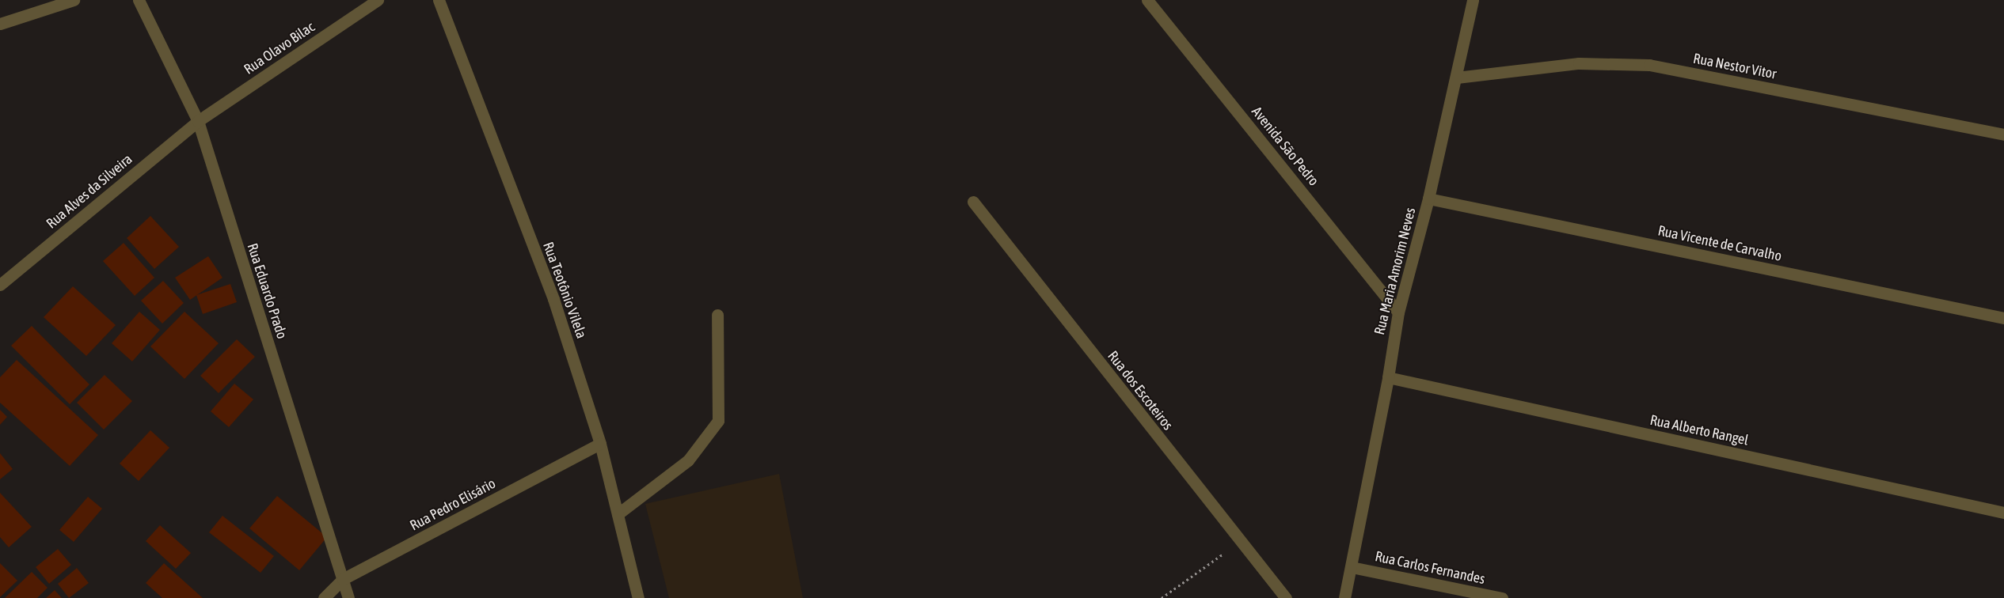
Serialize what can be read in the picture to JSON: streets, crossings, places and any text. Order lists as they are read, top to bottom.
{
  "streets": {
    "street": [
      "Rua Olavo Bilac",
      "Rua Nestor Vitor",
      "Avenida São Pedro",
      "Rua Alves da Silveira",
      "Rua Vicente de Carvalho",
      "Rua Maria Amorim Neves",
      "Rua Teotônio Vilela",
      "Rua Eduardo Prado",
      "Rua dos Escoteiros",
      "Rua Alberto Rangel",
      "Rua Pedro Elisário",
      "Rua Carlos Fernandes"
    ]
  },
  "crossings": [
    ["Rua Olavo Bilac", "Rua Alves da Silveira"],
    ["Rua Olavo Bilac", "Rua Eduardo Prado"],
    ["Rua Nestor Vitor", "Rua Maria Amorim Neves"],
    ["Avenida São Pedro", "Rua Maria Amorim Neves"],
    ["Rua Alves da Silveira", "Rua Eduardo Prado"],
    ["Rua Vicente de Carvalho", "Rua Maria Amorim Neves"],
    ["Rua Maria Amorim Neves", "Rua Alberto Rangel"],
    ["Rua Maria Amorim Neves", "Rua Carlos Fernandes"],
    ["Rua Teotônio Vilela", "Rua Pedro Elisário"],
    ["Rua Eduardo Prado", "Rua Pedro Elisário"]
  ]
}
